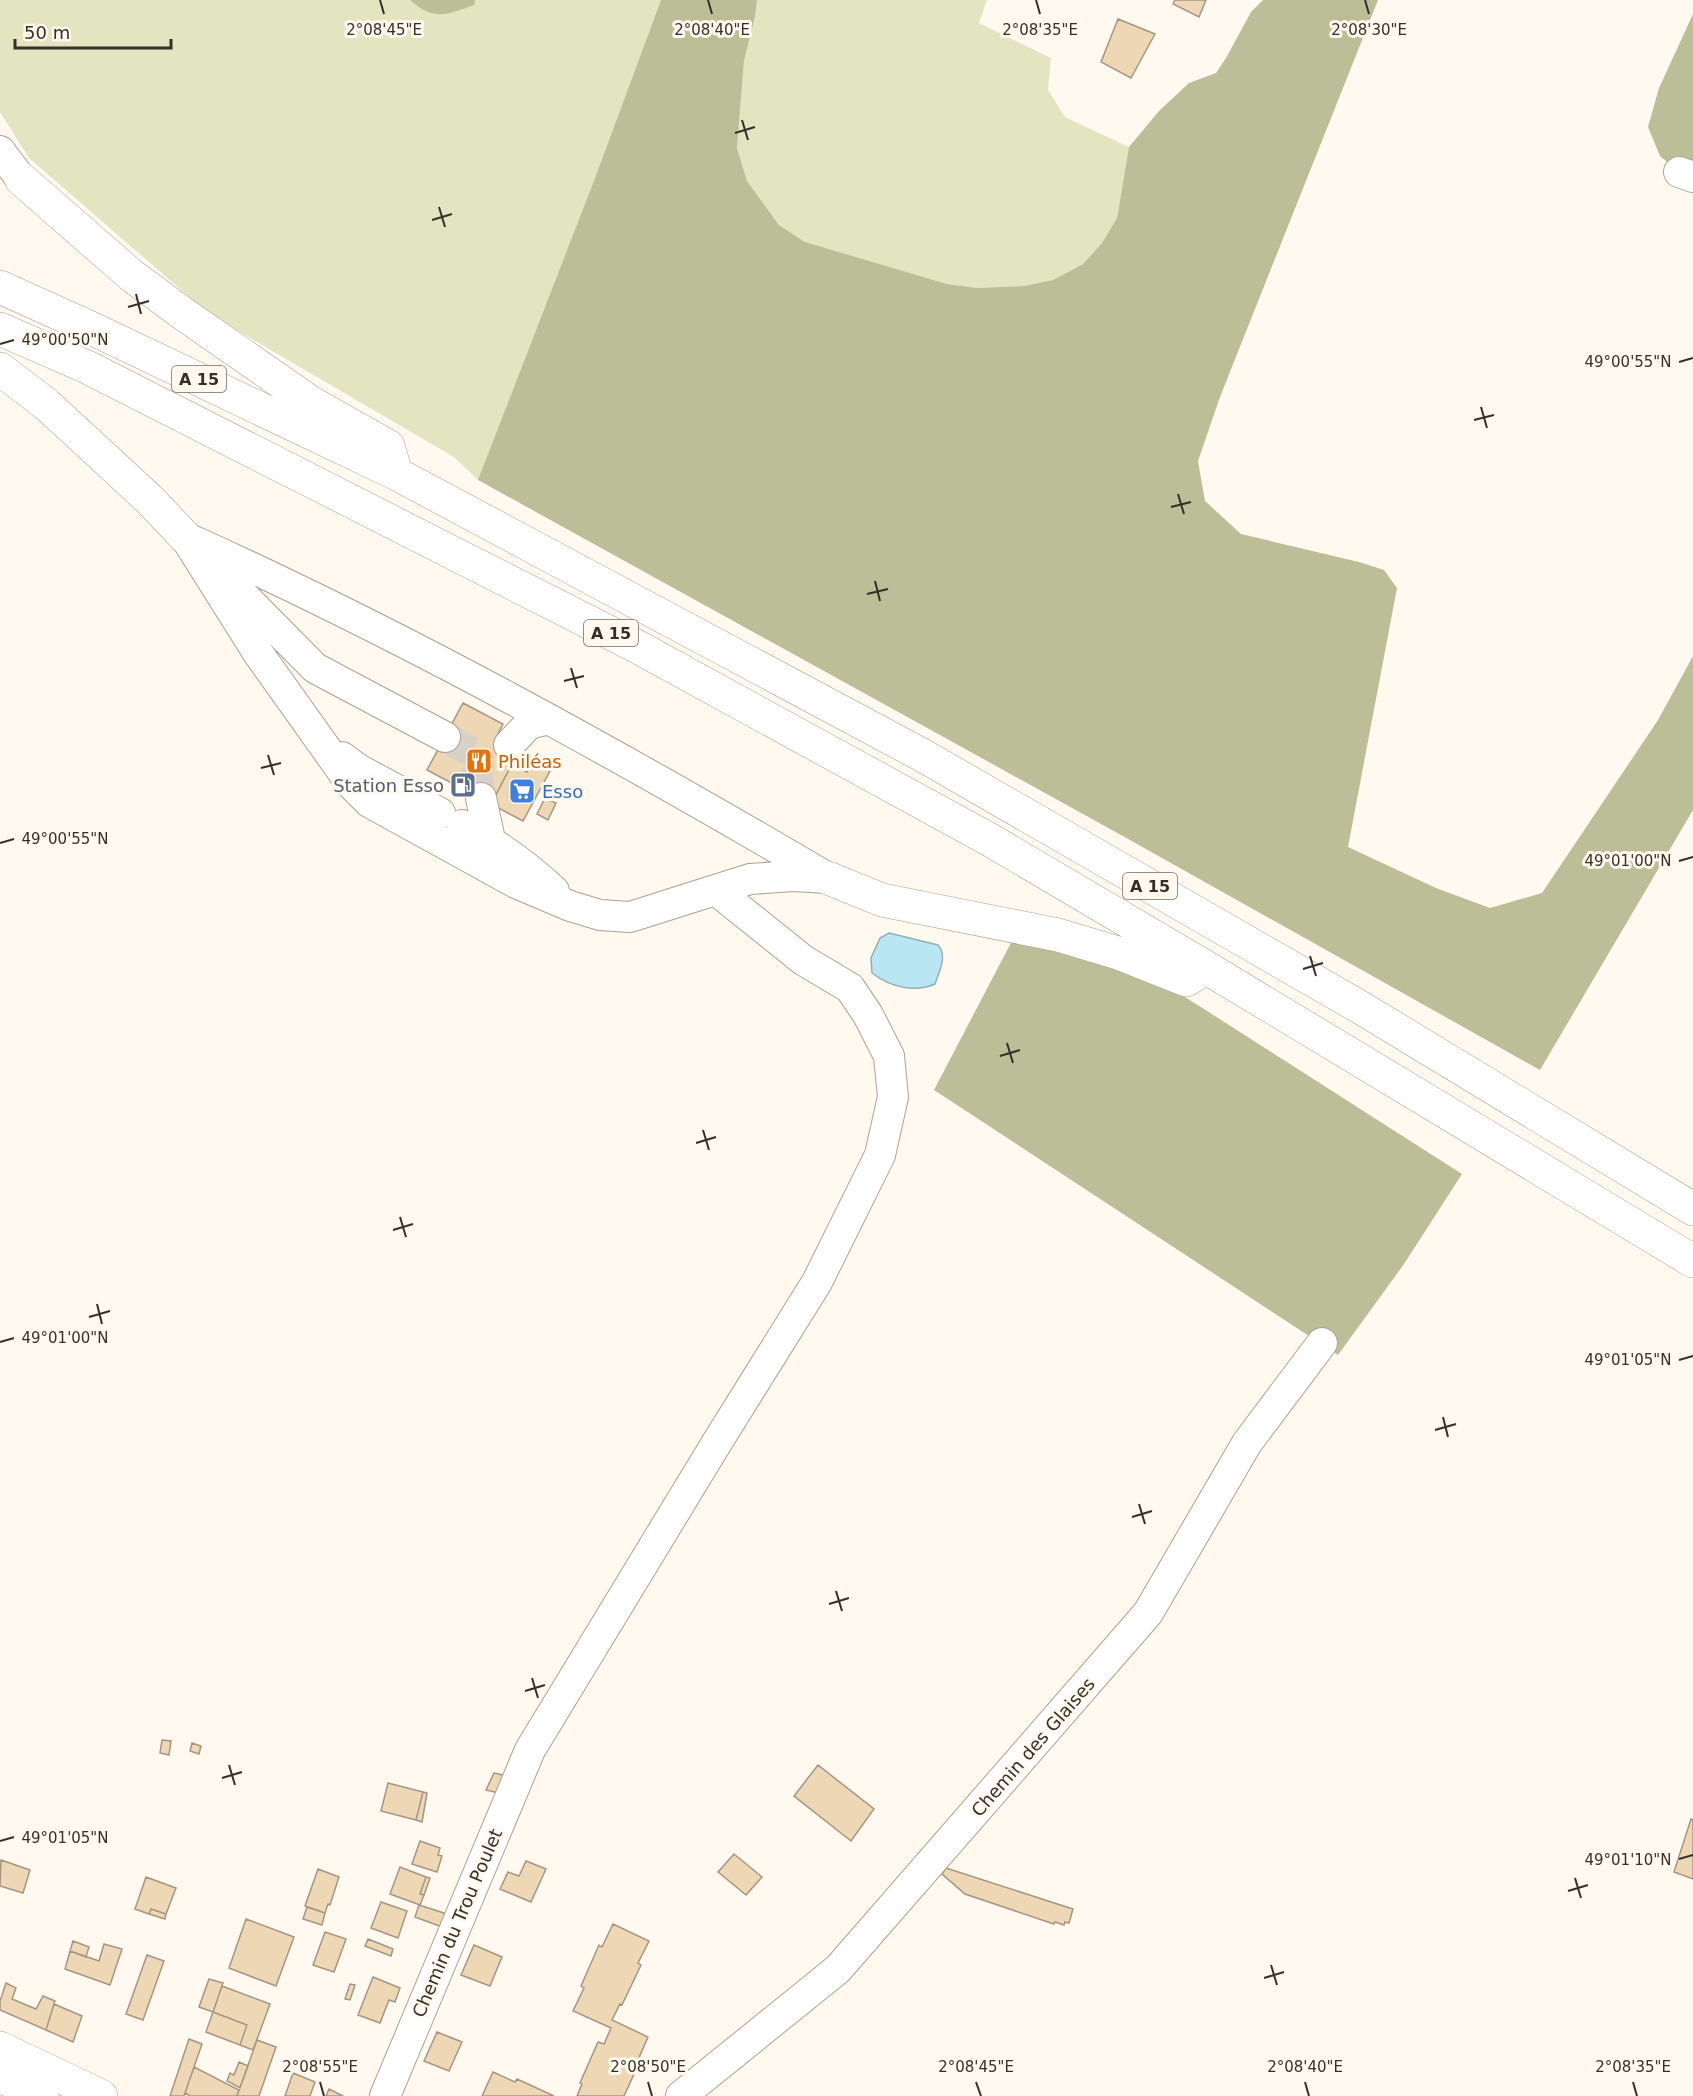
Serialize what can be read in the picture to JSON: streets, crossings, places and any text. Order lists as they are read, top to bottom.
{
  "streets": {
    "main road": ["A 15"],
    "street": ["Chemin des Glaises", "Chemin du Trou Poulet"]
  },
  "places": {
    "restaurant": ["Philéas"],
    "fuel station": ["Station Esso"],
    "supermarket": ["Esso"]
  },
  "scale_bar": "50 m",
  "coordinates": [
    "2°08'45\"E",
    "2°08'40\"E",
    "2°08'35\"E",
    "2°08'30\"E",
    "49°00'50\"N",
    "49°00'55\"N",
    "49°01'00\"N",
    "49°01'05\"N",
    "49°01'10\"N",
    "2°08'55\"E",
    "2°08'50\"E"
  ]
}
